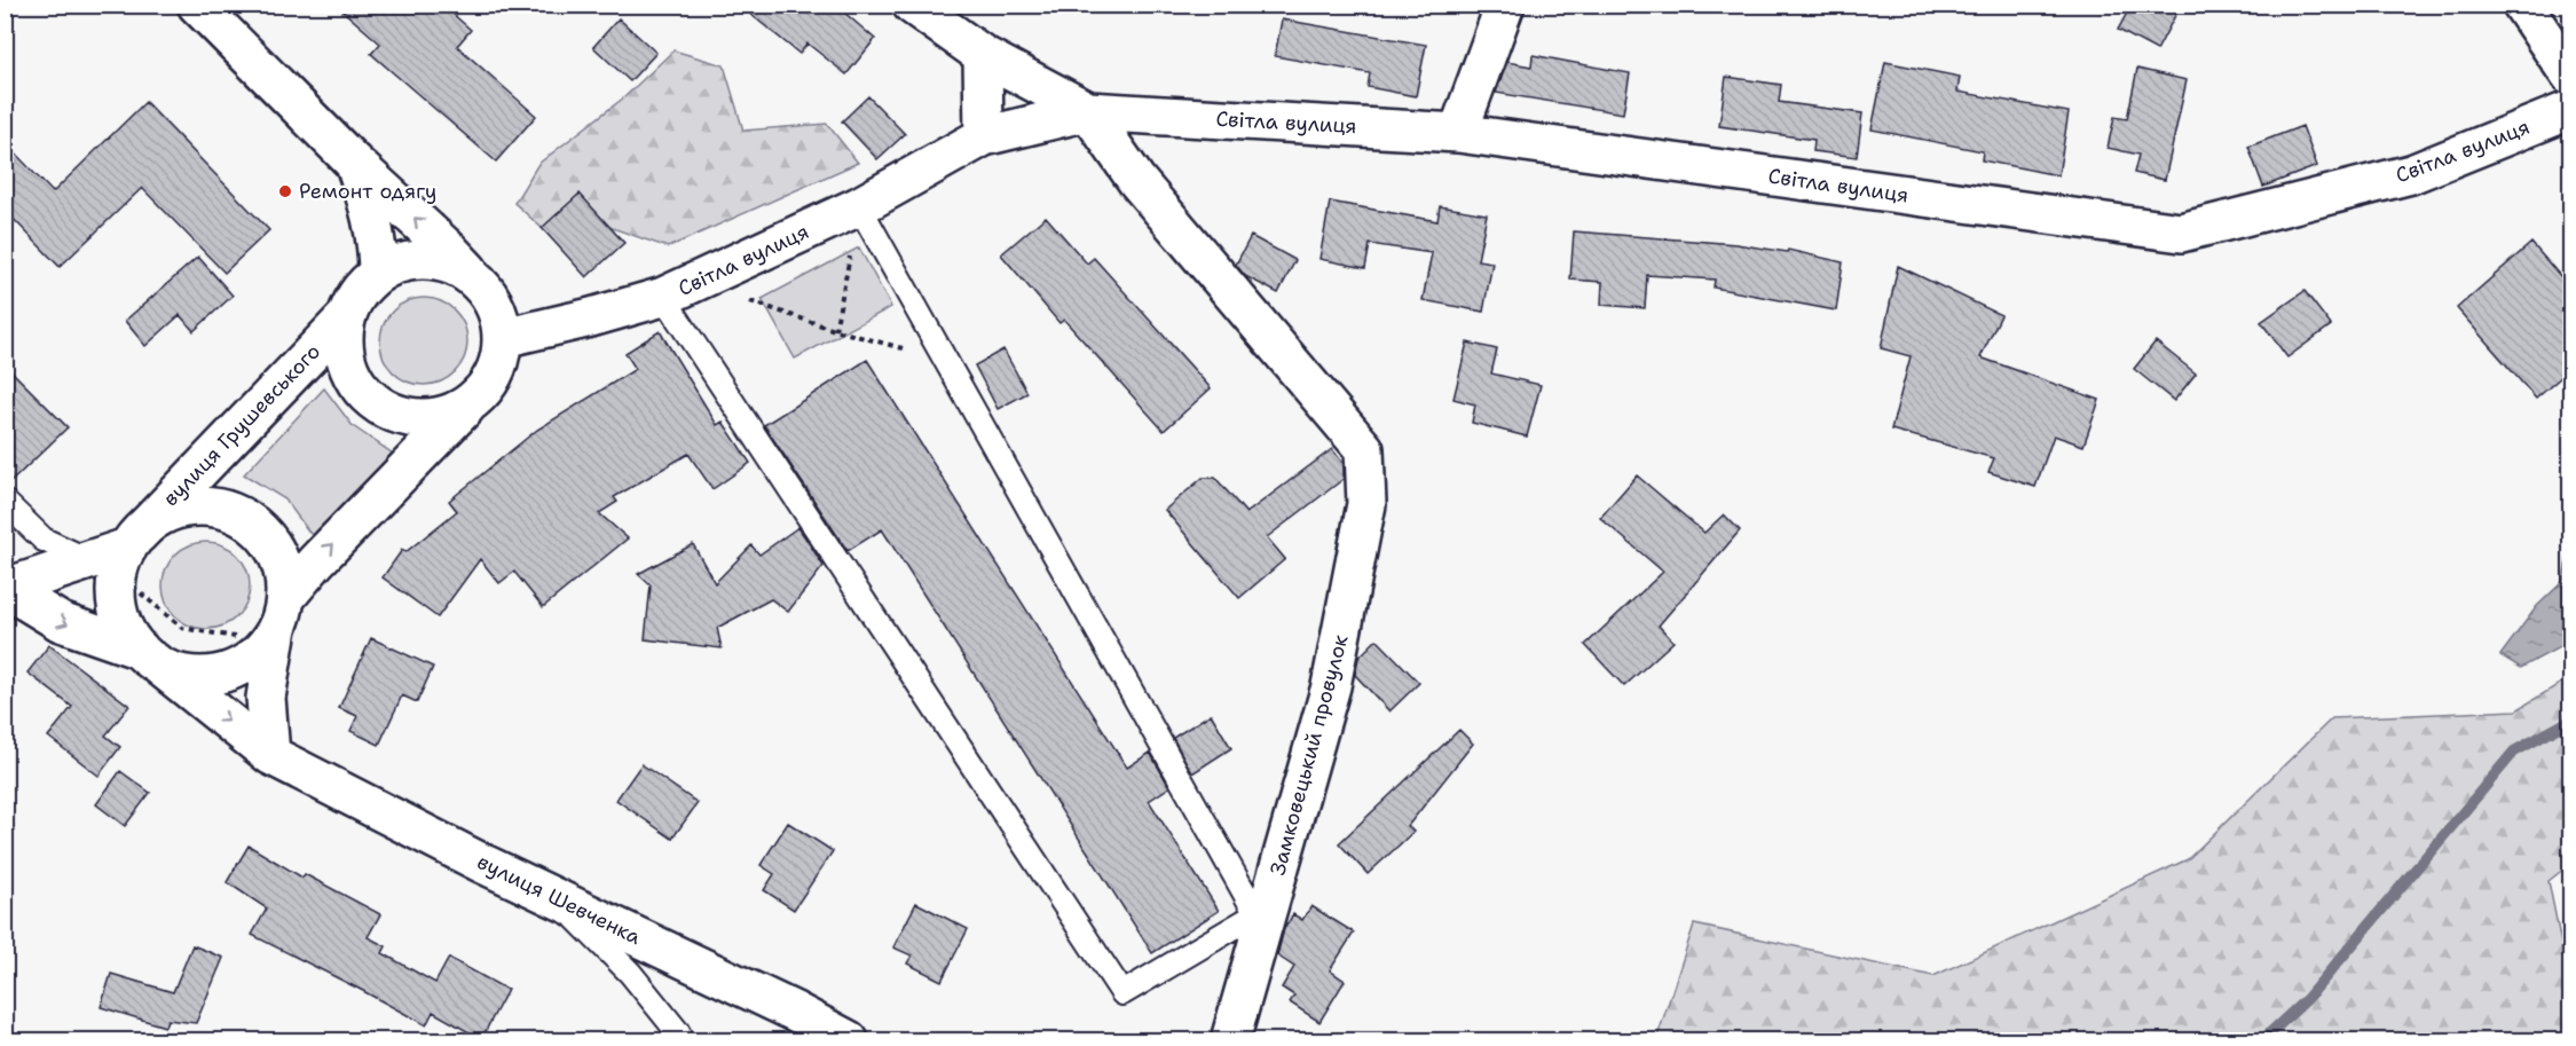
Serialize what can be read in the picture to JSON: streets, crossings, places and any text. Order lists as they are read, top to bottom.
{
  "streets": {
    "street": [
      "Світла вулиця",
      "вулиця Грушевського",
      "Замковецький провулок",
      "вулиця Шевченка"
    ]
  },
  "crossings": [
    ["Світла вулиця", "вулиця Грушевського"],
    ["Світла вулиця", "Замковецький провулок"],
    ["вулиця Грушевського", "вулиця Шевченка"]
  ],
  "places": ["Ремонт одягу"]
}
